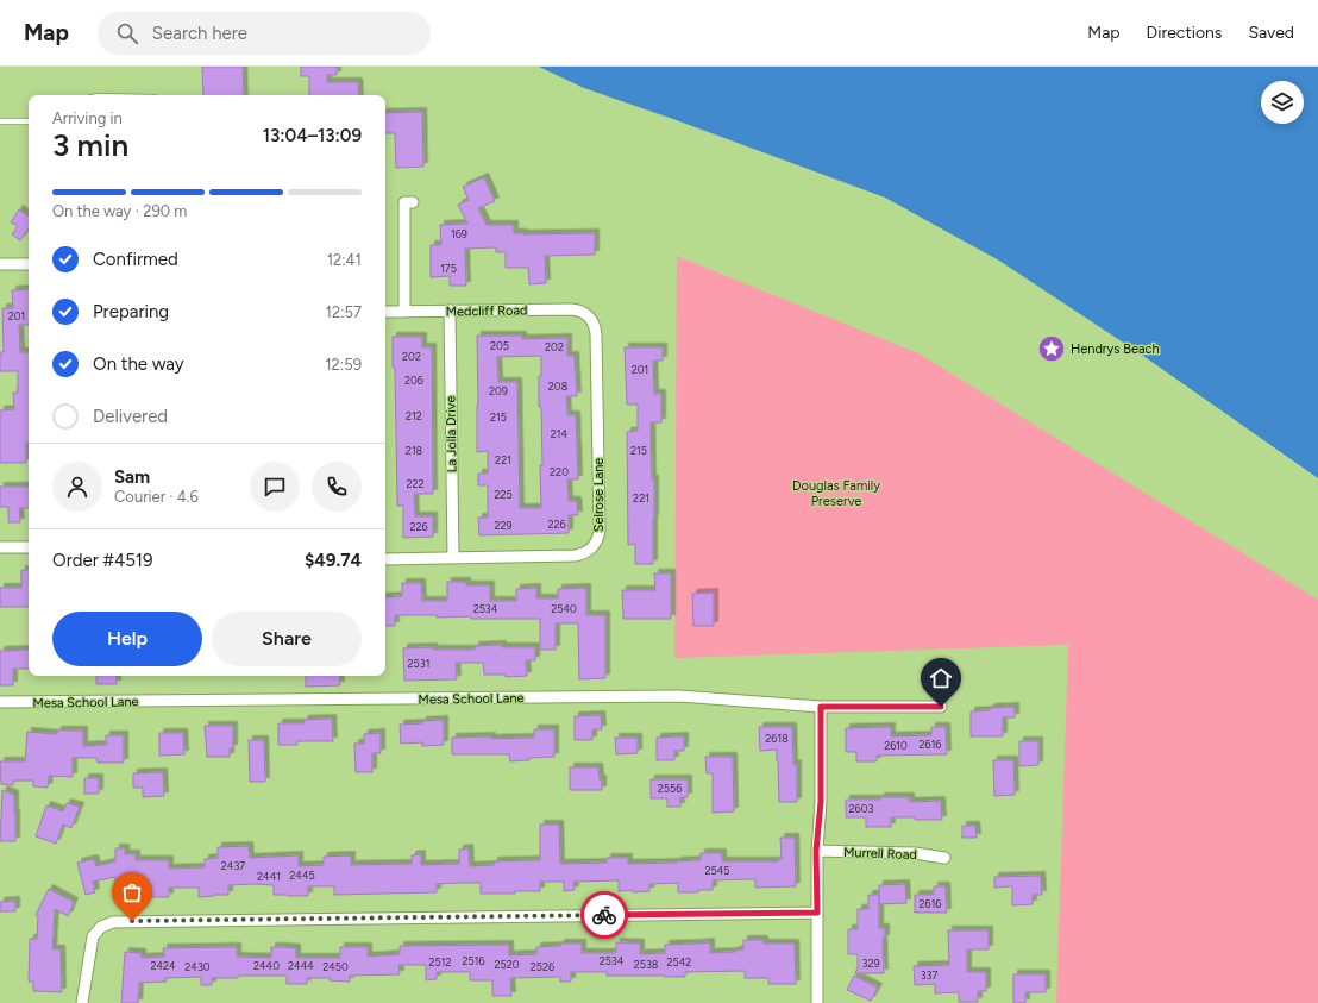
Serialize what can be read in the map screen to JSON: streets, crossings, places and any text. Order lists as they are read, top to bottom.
{
  "streets": {
    "street": [
      "Medcliff Road",
      "La Jolla Drive",
      "Selrose Lane",
      "Mesa School Lane",
      "Murrell Road"
    ]
  },
  "crossings": [
    ["Medcliff Road", "La Jolla Drive"],
    ["Medcliff Road", "Selrose Lane"],
    ["La Jolla Drive", "Selrose Lane"]
  ],
  "parks": ["Douglas Family Preserve"],
  "places": {
    "place": ["Hendrys Beach"]
  },
  "house_numbers": [
    "169",
    "175",
    "201",
    "205",
    "202",
    "202",
    "201",
    "206",
    "208",
    "209",
    "212",
    "215",
    "214",
    "218",
    "215",
    "221",
    "220",
    "222",
    "225",
    "221",
    "226",
    "229",
    "226",
    "2534",
    "2540",
    "2531",
    "2618",
    "2616",
    "2610",
    "2556",
    "2603",
    "2437",
    "2545",
    "2445",
    "2441",
    "2616",
    "2516",
    "2534",
    "2512",
    "2542",
    "329",
    "2520",
    "2538",
    "2424",
    "2440",
    "2444",
    "2430",
    "2450",
    "2526",
    "337"
  ],
  "page": {
    "header": "Map",
    "search": "Search here",
    "nav": ["Map", "Directions", "Saved"],
    "heading": ["3 min", "Arriving in", "13:04–13:09"],
    "panel": [
      "Sam",
      "Courier · 4.6",
      "Order #4519",
      "$49.74"
    ],
    "bar": "On the way · 290 m",
    "list": [
      ["Confirmed", "12:41"],
      ["Preparing", "12:57"],
      ["On the way", "12:59"],
      "Delivered"
    ],
    "buttons": ["Help", "Share"]
  }
}
